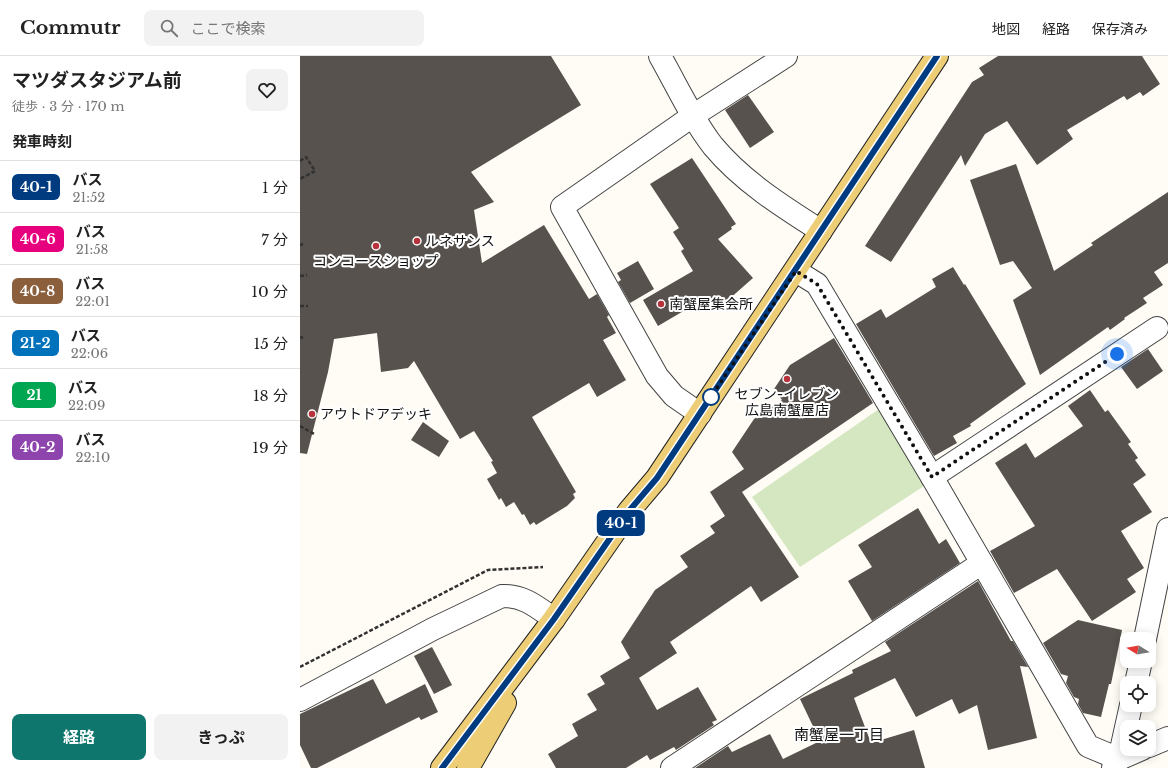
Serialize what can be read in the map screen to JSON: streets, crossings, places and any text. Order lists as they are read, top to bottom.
{
  "districts": ["南蟹屋一丁目"],
  "places": [
    "ルネサンス",
    "コンコースショップ",
    "南蟹屋集会所",
    "セブン-イレブン 広島南蟹屋店",
    "アウトドアデッキ"
  ],
  "lines": ["bus line 40-1"],
  "north": "left",
  "page": {
    "header": "Commutr",
    "search": "ここで検索",
    "nav": ["地図", "経路", "保存済み"],
    "heading": [
      ["マツダスタジアム前", "徒歩 · 3 分 · 170 m"],
      "発車時刻"
    ],
    "on_map": "40-1",
    "list": [
      {
        "mark": "40-1",
        "name": "バス",
        "note": "21:52",
        "value": "1 分"
      },
      {
        "mark": "40-6",
        "name": "バス",
        "note": "21:58",
        "value": "7 分"
      },
      {
        "mark": "40-8",
        "name": "バス",
        "note": "22:01",
        "value": "10 分"
      },
      {
        "mark": "21-2",
        "name": "バス",
        "note": "22:06",
        "value": "15 分"
      },
      {
        "mark": "21",
        "name": "バス",
        "note": "22:09",
        "value": "18 分"
      },
      {
        "mark": "40-2",
        "name": "バス",
        "note": "22:10",
        "value": "19 分"
      }
    ],
    "buttons": ["経路", "きっぷ"]
  }
}
